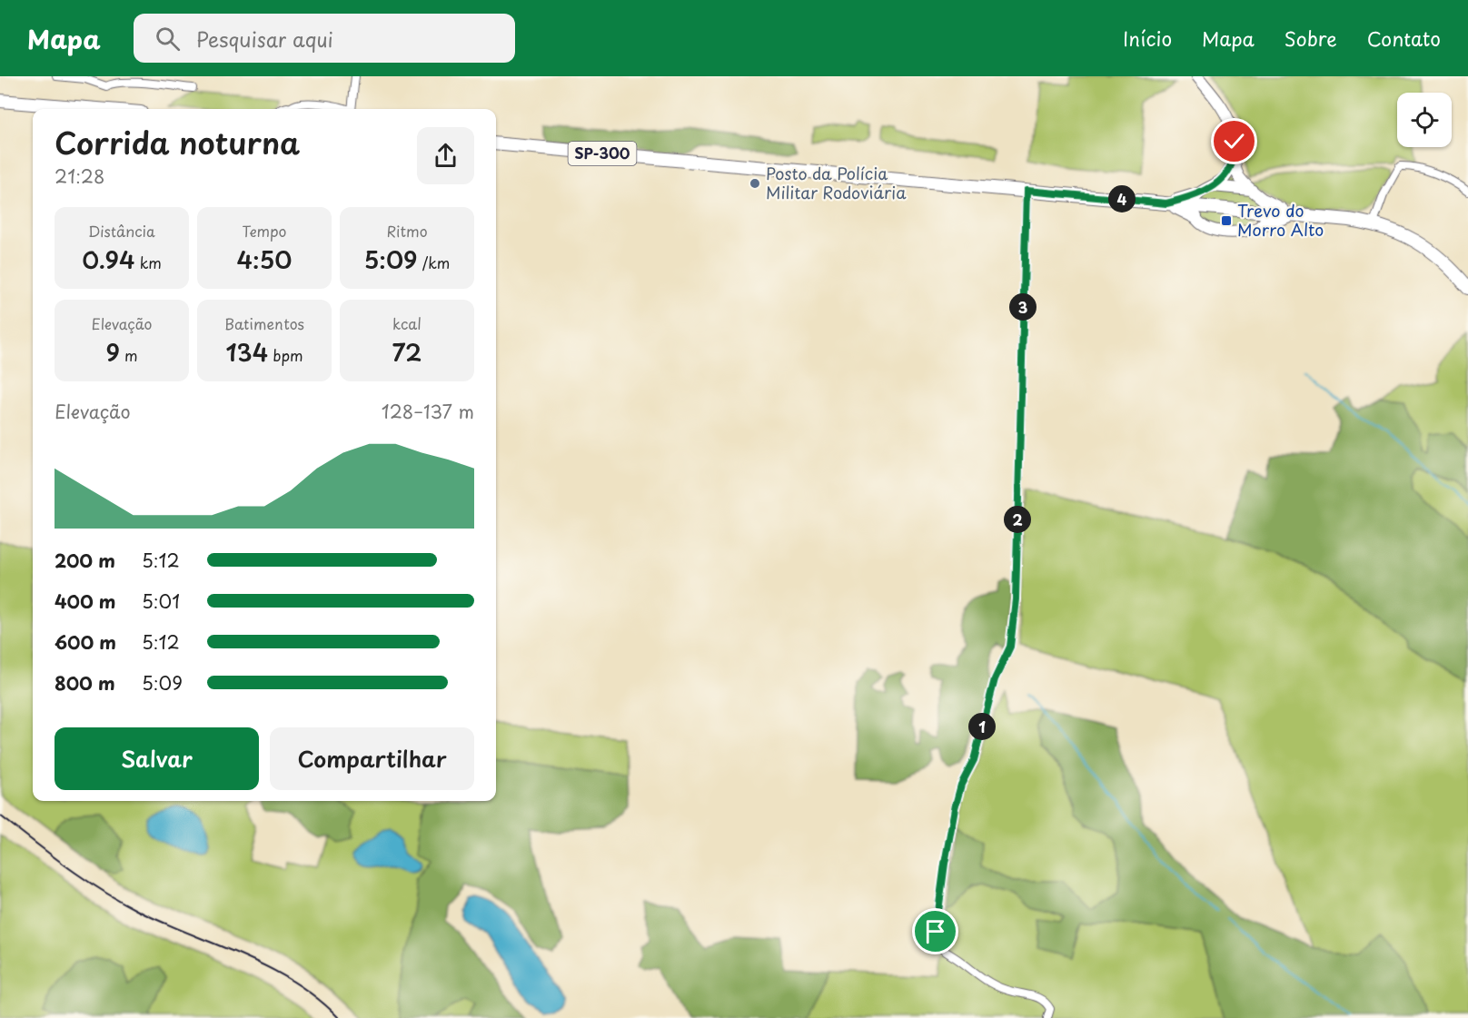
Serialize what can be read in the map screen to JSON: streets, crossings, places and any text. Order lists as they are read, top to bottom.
{
  "streets": {
    "main road": ["SP-300"]
  },
  "places": {
    "other": ["Posto da Polícia Militar Rodoviária"],
    "transit": ["Trevo do Morro Alto"]
  },
  "page": {
    "header": "Mapa",
    "search": "Pesquisar aqui",
    "nav": [
      "Início",
      "Mapa",
      "Sobre",
      "Contato"
    ],
    "heading": ["Corrida noturna", "21:28"],
    "pins": [
      "4",
      "3",
      "2",
      "1"
    ],
    "stats": [
      ["Distância", "0.94 km"],
      ["Tempo", "4:50"],
      ["Ritmo", "5:09 /km"],
      ["Elevação", "9 m"],
      ["Batimentos", "134 bpm"],
      ["kcal", "72"]
    ],
    "chart": ["Elevação", "128–137 m"],
    "list": [
      {
        "name": "200 m",
        "note": "5:12"
      },
      {
        "name": "400 m",
        "note": "5:01"
      },
      {
        "name": "600 m",
        "note": "5:12"
      },
      {
        "name": "800 m",
        "note": "5:09"
      }
    ],
    "buttons": ["Salvar", "Compartilhar"]
  }
}
